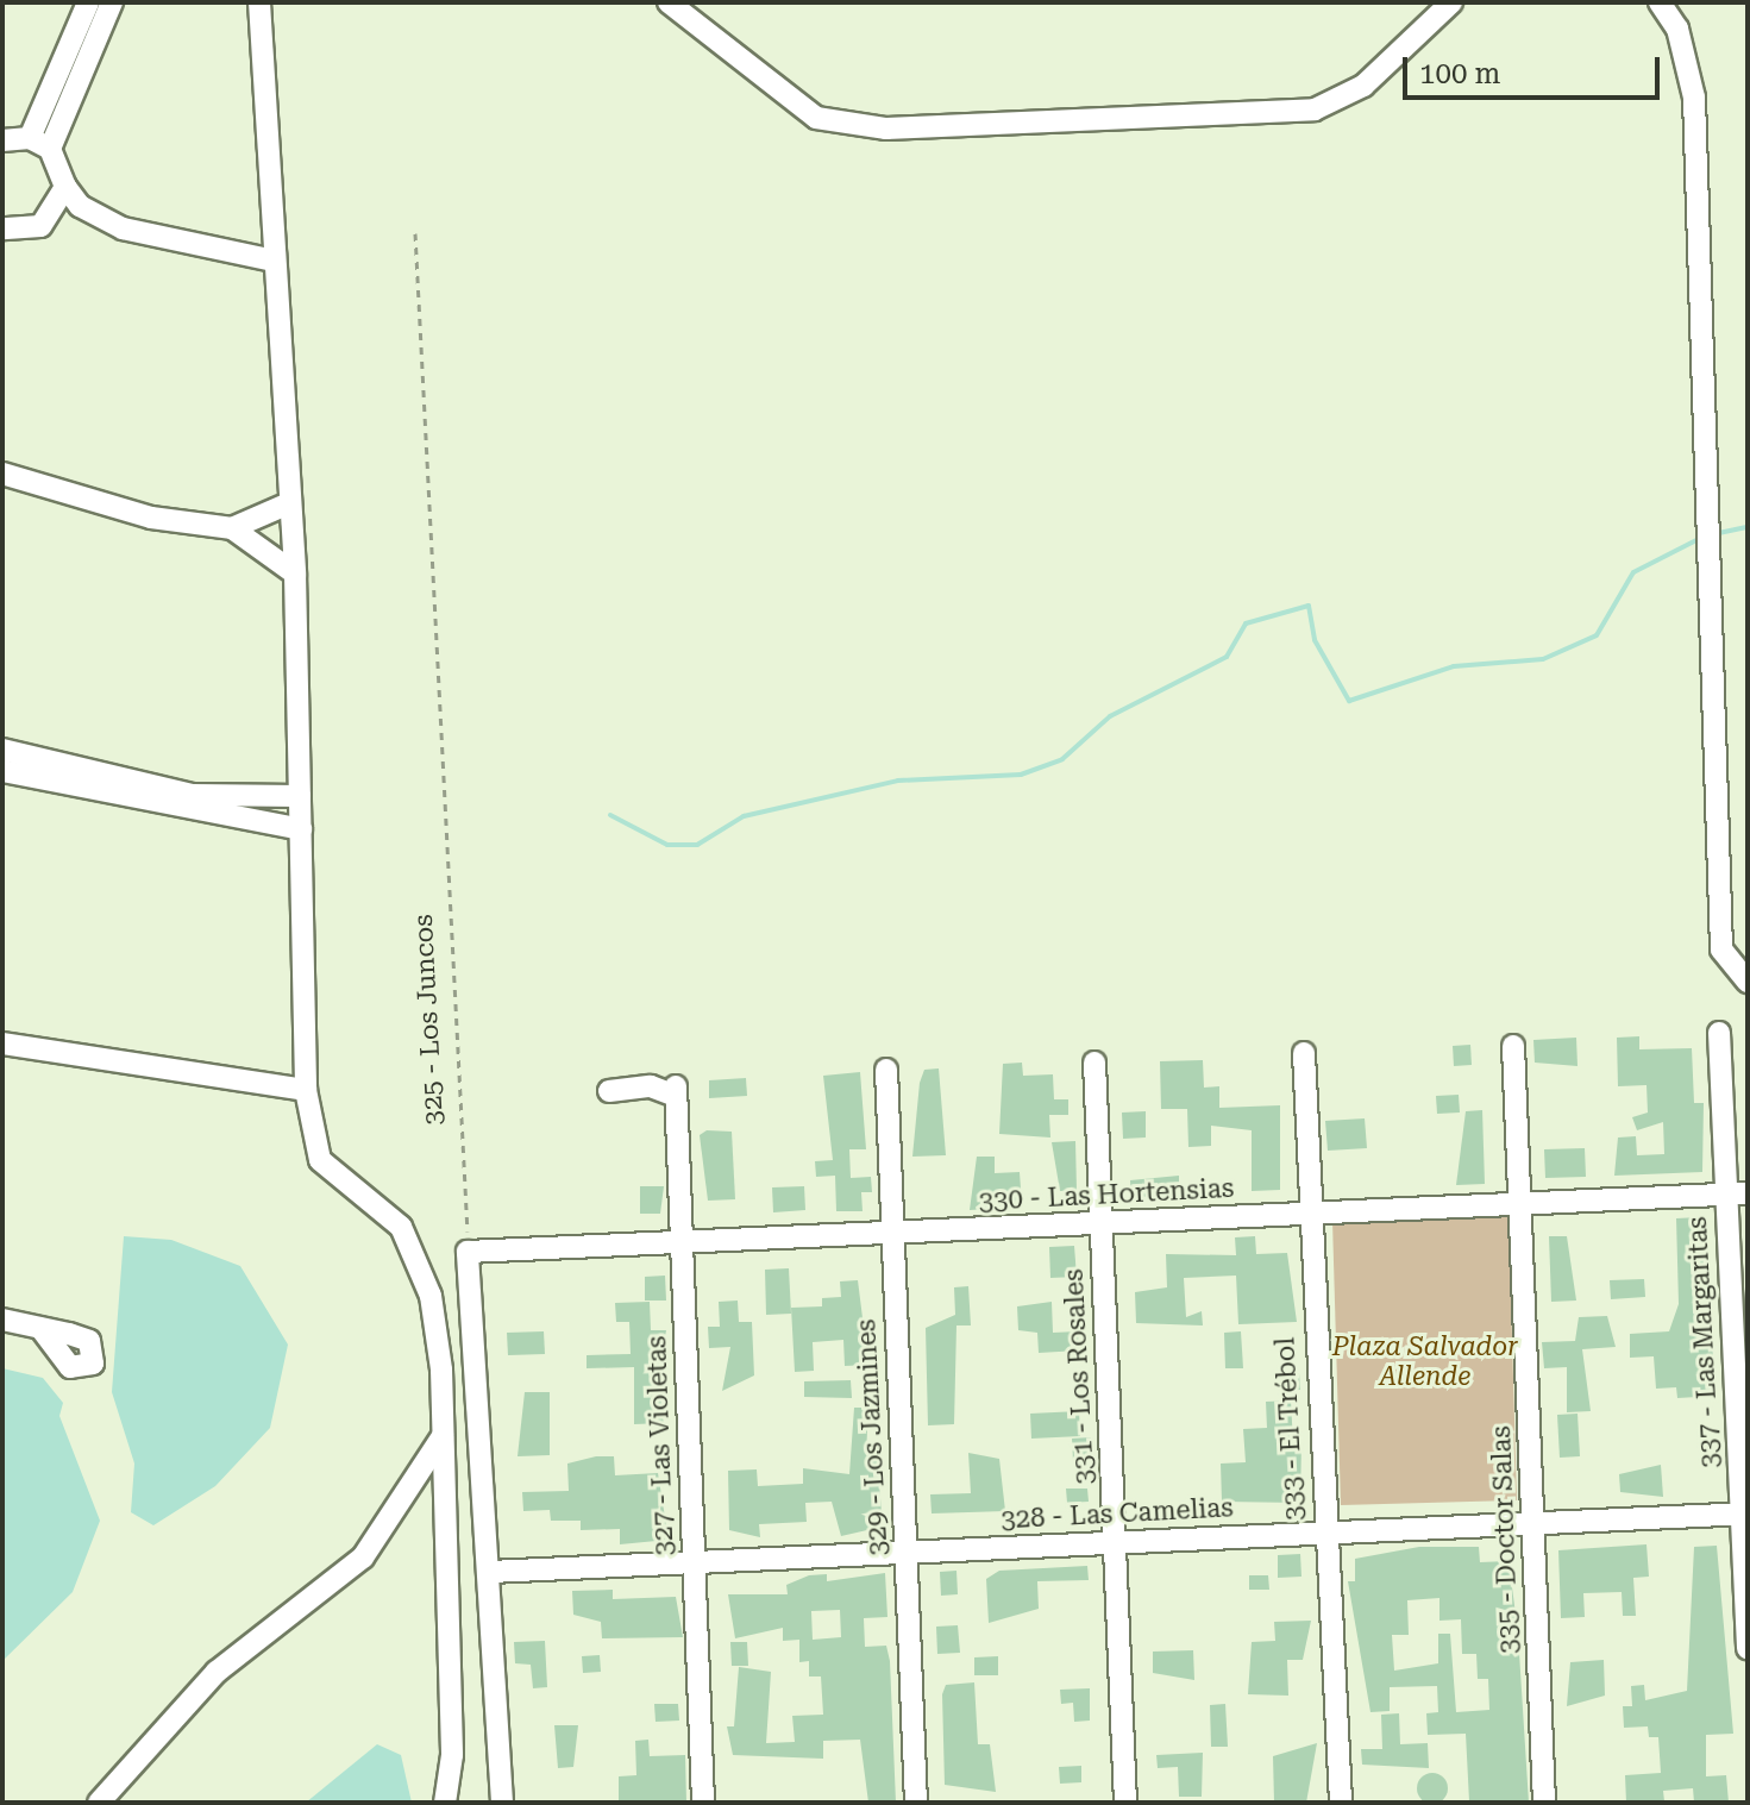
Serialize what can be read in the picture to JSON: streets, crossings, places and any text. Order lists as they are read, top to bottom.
{
  "streets": {
    "street": [
      "330 - Las Hortensias",
      "337 - Las Margaritas",
      "331 - Los Rosales",
      "333 - El Trébol",
      "329 - Los Jazmines",
      "327 - Las Violetas",
      "328 - Las Camelias",
      "335 - Doctor Salas"
    ],
    "path": ["325 - Los Juncos"]
  },
  "crossings": [
    ["325 - Los Juncos", "330 - Las Hortensias"],
    ["330 - Las Hortensias", "337 - Las Margaritas"],
    ["330 - Las Hortensias", "331 - Los Rosales"],
    ["330 - Las Hortensias", "333 - El Trébol"],
    ["330 - Las Hortensias", "329 - Los Jazmines"],
    ["330 - Las Hortensias", "327 - Las Violetas"],
    ["330 - Las Hortensias", "335 - Doctor Salas"],
    ["337 - Las Margaritas", "328 - Las Camelias"],
    ["331 - Los Rosales", "328 - Las Camelias"],
    ["333 - El Trébol", "328 - Las Camelias"],
    ["329 - Los Jazmines", "328 - Las Camelias"],
    ["327 - Las Violetas", "328 - Las Camelias"],
    ["328 - Las Camelias", "335 - Doctor Salas"]
  ],
  "parks": ["Plaza Salvador Allende"],
  "scale_bar": "100 m"
}
